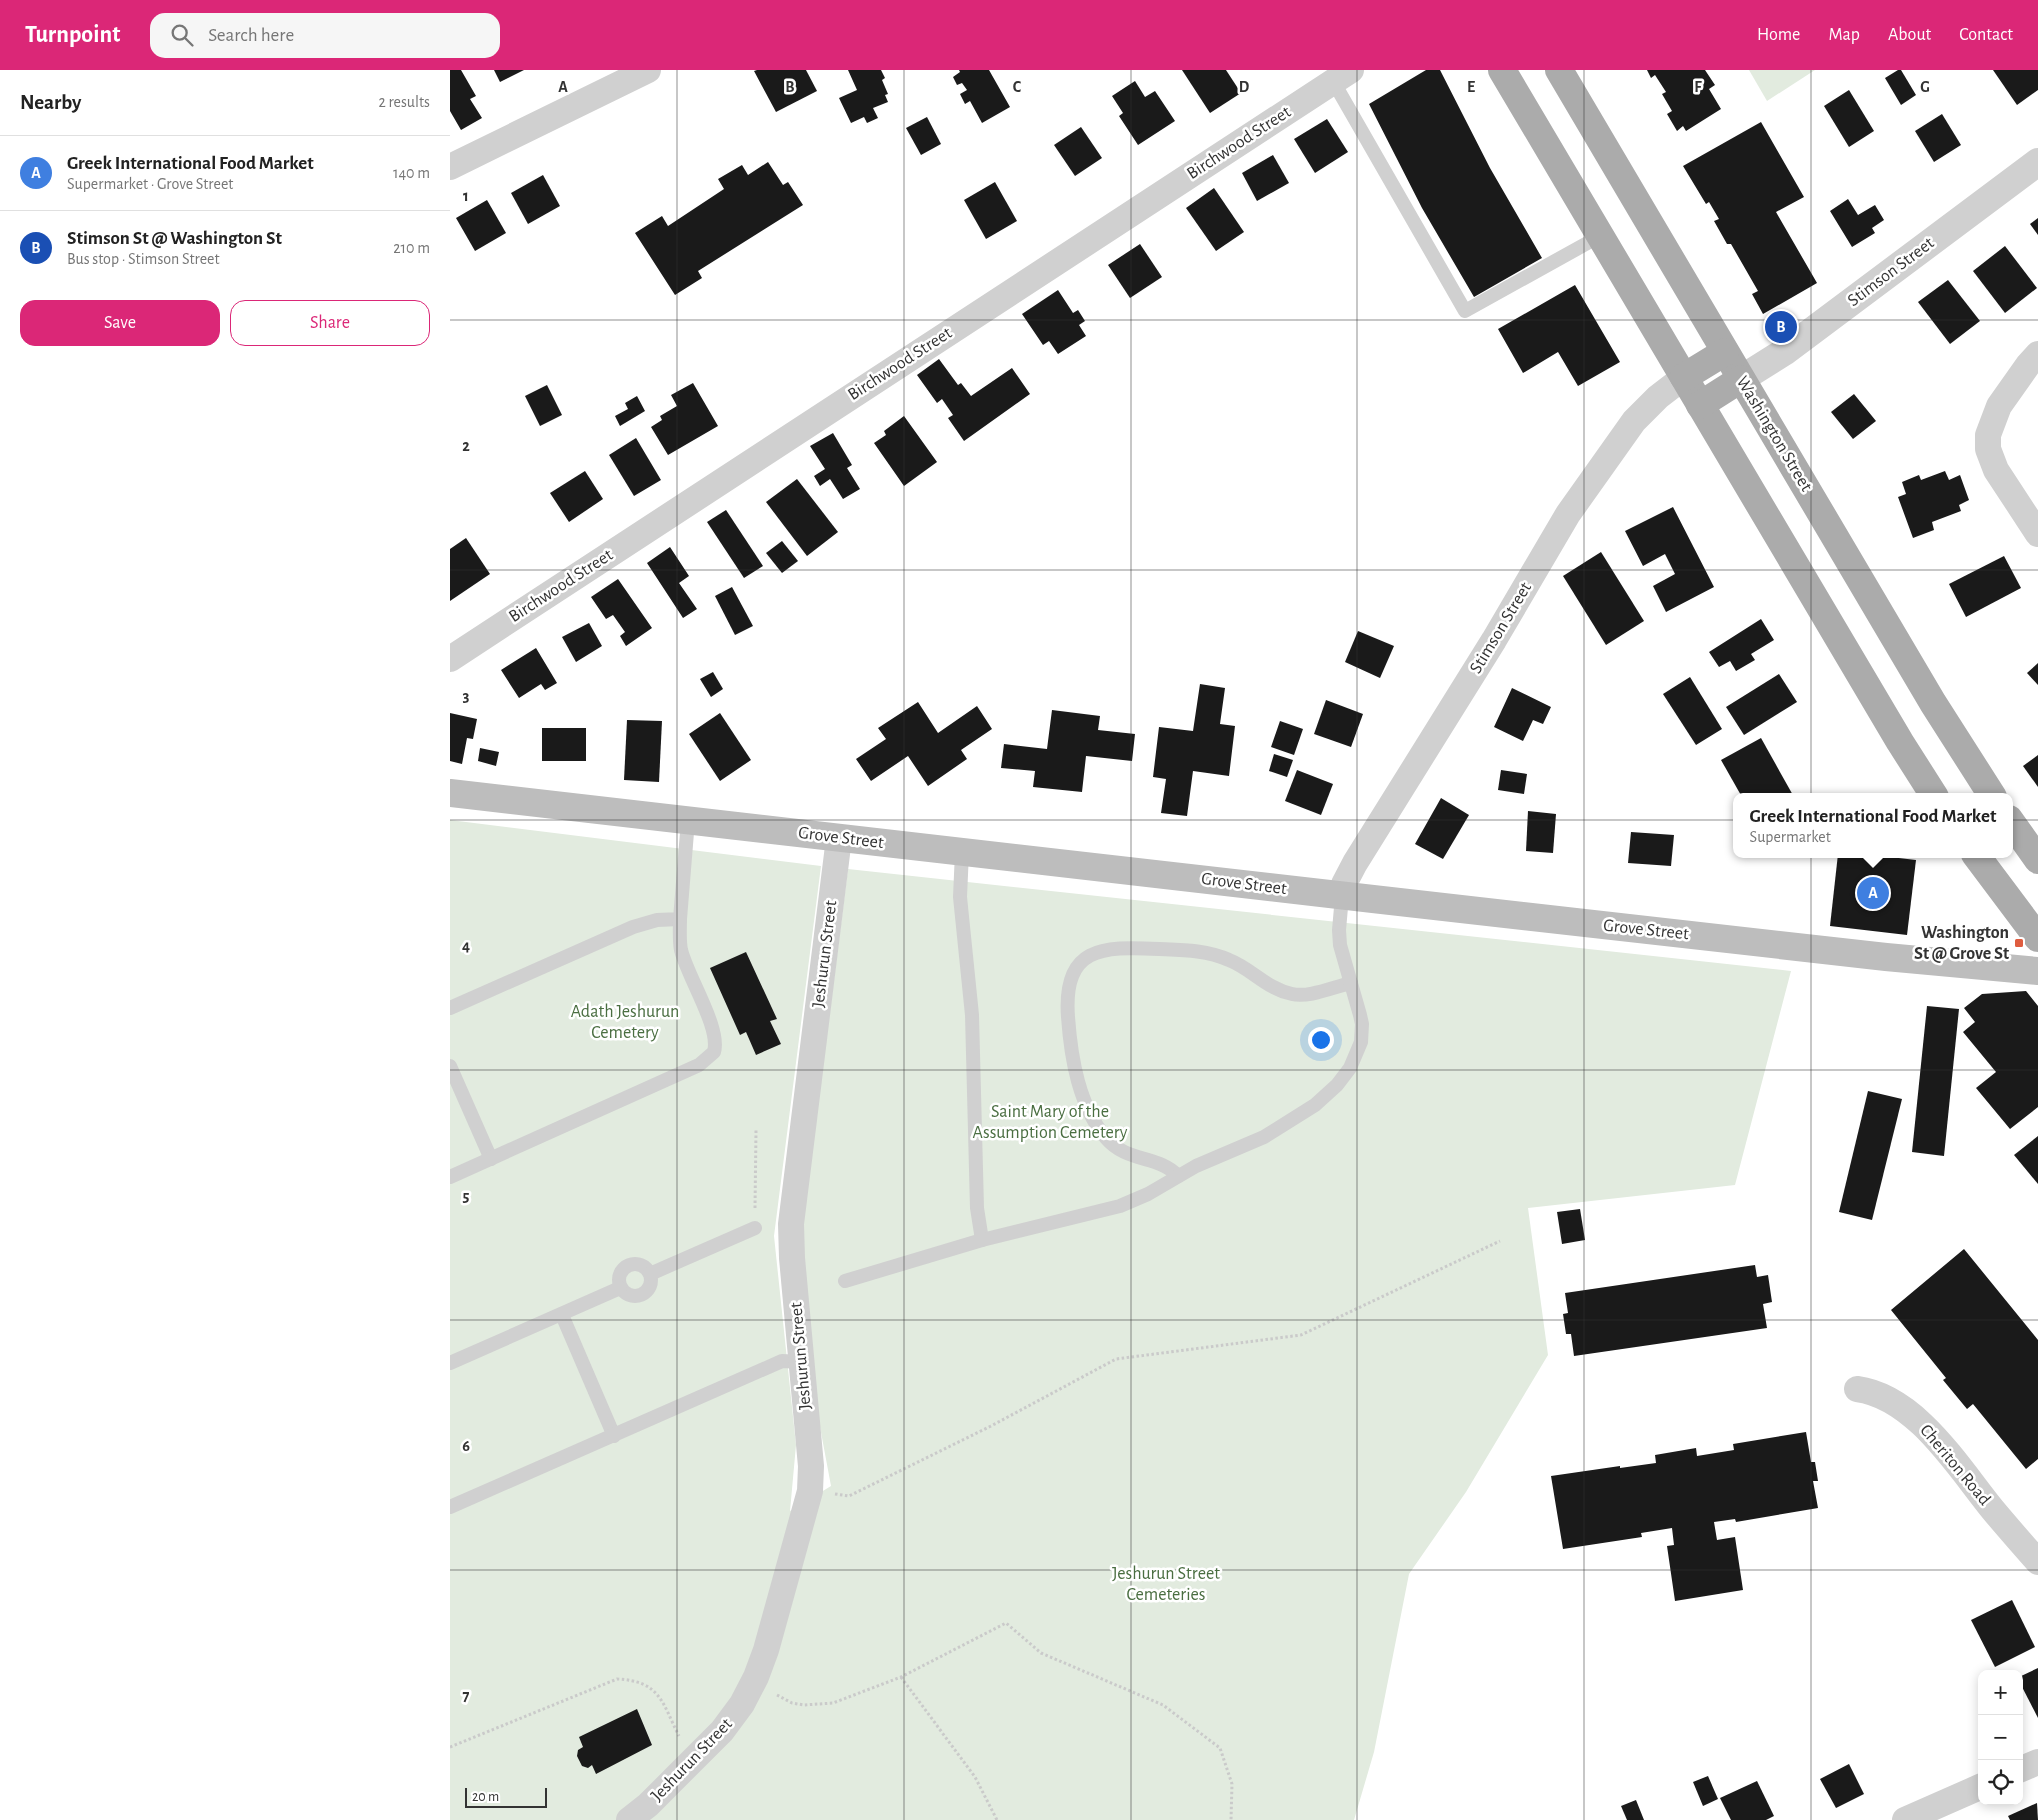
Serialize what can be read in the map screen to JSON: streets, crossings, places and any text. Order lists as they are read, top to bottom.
{
  "streets": {
    "main road": ["Washington Street", "Grove Street"],
    "street": [
      "Birchwood Street",
      "Stimson Street",
      "Jeshurun Street",
      "Cheriton Road"
    ]
  },
  "crossings": [
    ["Stimson Street", "Washington Street"],
    ["Stimson Street", "Grove Street"],
    ["Grove Street", "Jeshurun Street"]
  ],
  "parks": ["Adath Jeshurun Cemetery", "Saint Mary of the Assumption Cemetery", "Jeshurun Street Cemeteries"],
  "places": {
    "transit": ["Washington St @ Grove St"]
  },
  "scale_bar": "20 m",
  "page": {
    "header": "Turnpoint",
    "search": "Search here",
    "nav": [
      "Home",
      "Map",
      "About",
      "Contact"
    ],
    "heading": ["Nearby", "2 results"],
    "list": [
      {
        "mark": "A",
        "name": "Greek International Food Market",
        "note": "Supermarket · Grove Street",
        "value": "140 m"
      },
      {
        "mark": "B",
        "name": "Stimson St @ Washington St",
        "note": "Bus stop · Stimson Street",
        "value": "210 m"
      }
    ],
    "buttons": ["Save", "Share"],
    "pins": ["B", "A"],
    "popup": ["Greek International Food Market", "Supermarket"],
    "map_buttons": ["+", "−"],
    "scale": "20 m"
  },
  "grid": {
    "columns": [
      "A",
      "B",
      "C",
      "D",
      "E",
      "F",
      "G"
    ],
    "rows": [
      "1",
      "2",
      "3",
      "4",
      "5",
      "6",
      "7"
    ]
  }
}
